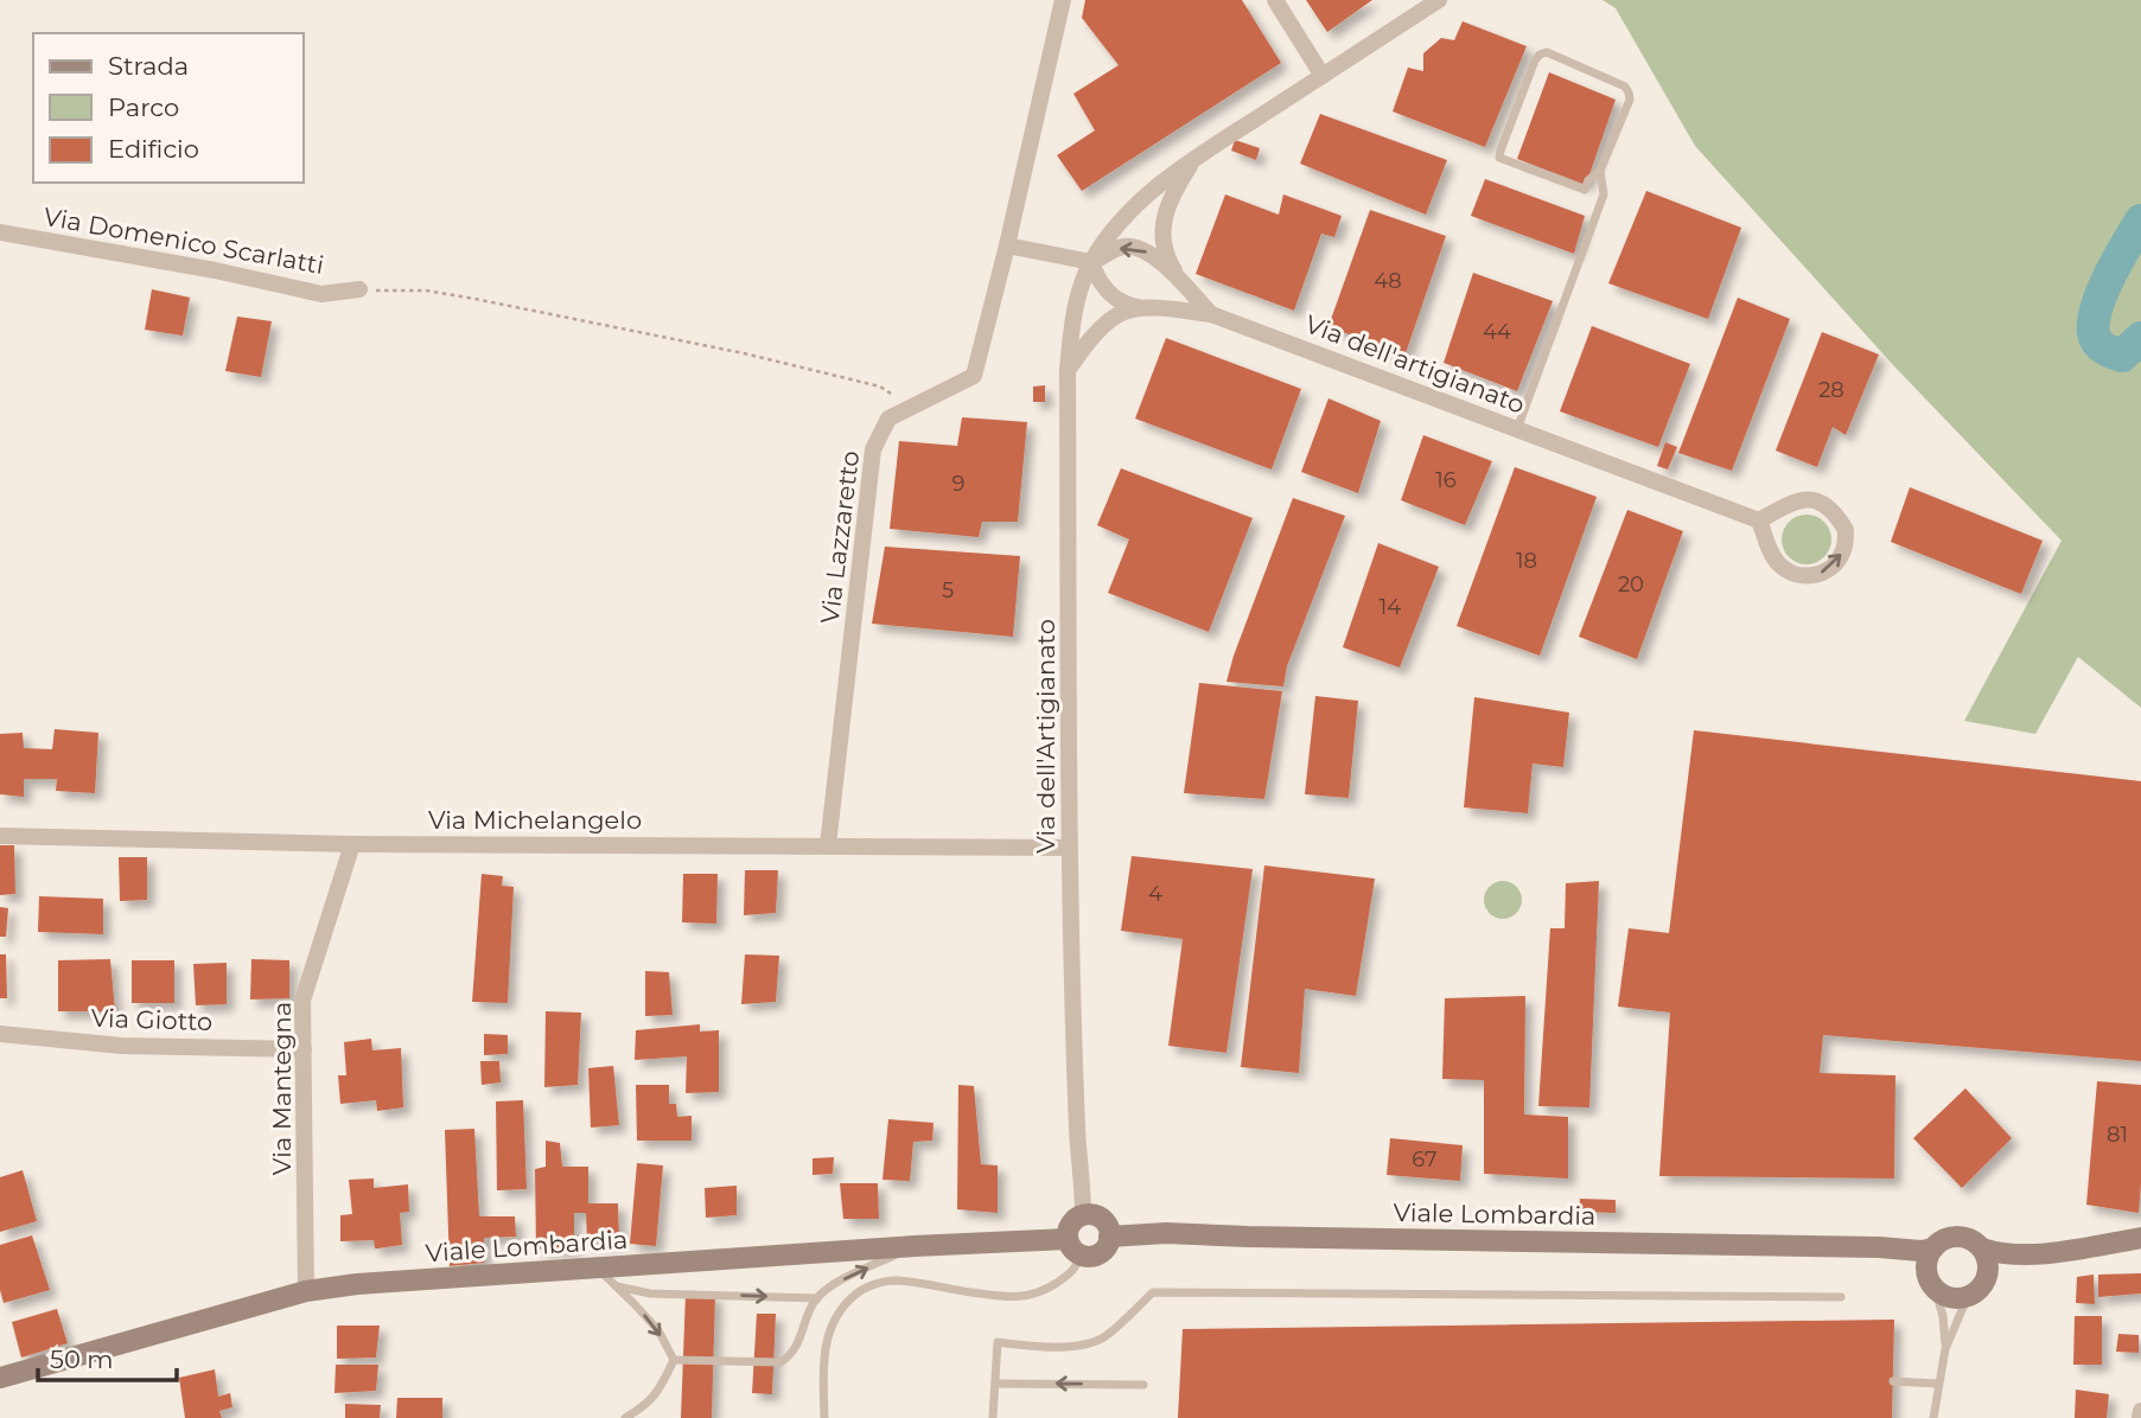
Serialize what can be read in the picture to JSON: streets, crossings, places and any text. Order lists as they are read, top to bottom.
{
  "streets": {
    "main road": ["Viale Lombardia"],
    "street": [
      "Via Domenico Scarlatti",
      "Via dell'artigianato",
      "Via Lazzaretto",
      "Via dell'Artigianato",
      "Via Michelangelo",
      "Via Giotto",
      "Via Mantegna"
    ]
  },
  "crossings": [
    ["Via dell'artigianato", "Via dell'Artigianato"],
    ["Via Lazzaretto", "Via Michelangelo"],
    ["Via dell'Artigianato", "Via Michelangelo"],
    ["Via dell'Artigianato", "Viale Lombardia"],
    ["Via Michelangelo", "Via Mantegna"],
    ["Via Giotto", "Via Mantegna"],
    ["Via Mantegna", "Viale Lombardia"]
  ],
  "house_numbers": [
    "48",
    "44",
    "28",
    "16",
    "9",
    "18",
    "20",
    "5",
    "14",
    "4",
    "81",
    "67"
  ],
  "legend": ["Strada", "Parco", "Edificio"],
  "scale_bar": "50 m"
}
